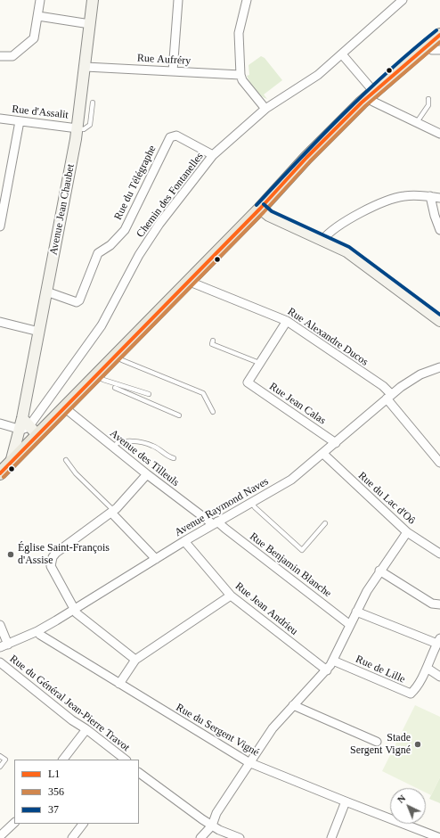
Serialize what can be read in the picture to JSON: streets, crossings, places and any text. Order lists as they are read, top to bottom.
{
  "streets": {
    "main road": ["Avenue Jean Chaubet"],
    "street": [
      "Rue Aufréry",
      "Rue d'Assalit",
      "Rue du Télégraphe",
      "Chemin des Fontanelles",
      "Rue Alexandre Ducos",
      "Rue Jean Calas",
      "Avenue des Tilleuls",
      "Rue du Lac d'Oô",
      "Avenue Raymond Naves",
      "Rue Benjamin Blanche",
      "Rue Jean Andrieu",
      "Rue de Lille",
      "Rue du Général Jean-Pierre Travot",
      "Rue du Sergent Vigné"
    ]
  },
  "crossings": [
    ["Rue Aufréry", "Avenue Jean Chaubet"],
    ["Rue d'Assalit", "Avenue Jean Chaubet"],
    ["Rue du Télégraphe", "Chemin des Fontanelles"],
    ["Rue du Télégraphe", "Avenue Jean Chaubet"],
    ["Chemin des Fontanelles", "Avenue Jean Chaubet"],
    ["Rue Alexandre Ducos", "Avenue Raymond Naves"],
    ["Rue Jean Calas", "Avenue Raymond Naves"],
    ["Avenue des Tilleuls", "Avenue Raymond Naves"],
    ["Avenue des Tilleuls", "Rue Benjamin Blanche"],
    ["Rue du Lac d'Oô", "Avenue Raymond Naves"],
    ["Avenue Raymond Naves", "Rue Benjamin Blanche"],
    ["Avenue Raymond Naves", "Rue Jean Andrieu"],
    ["Avenue Raymond Naves", "Rue du Sergent Vigné"]
  ],
  "places": ["Église Saint-François d'Assise", "Stade Sergent Vigné"],
  "lines": ["transit line 37", "transit line L1", "transit line 356"],
  "legend": ["L1", "356", "37"],
  "north": "top left"
}
